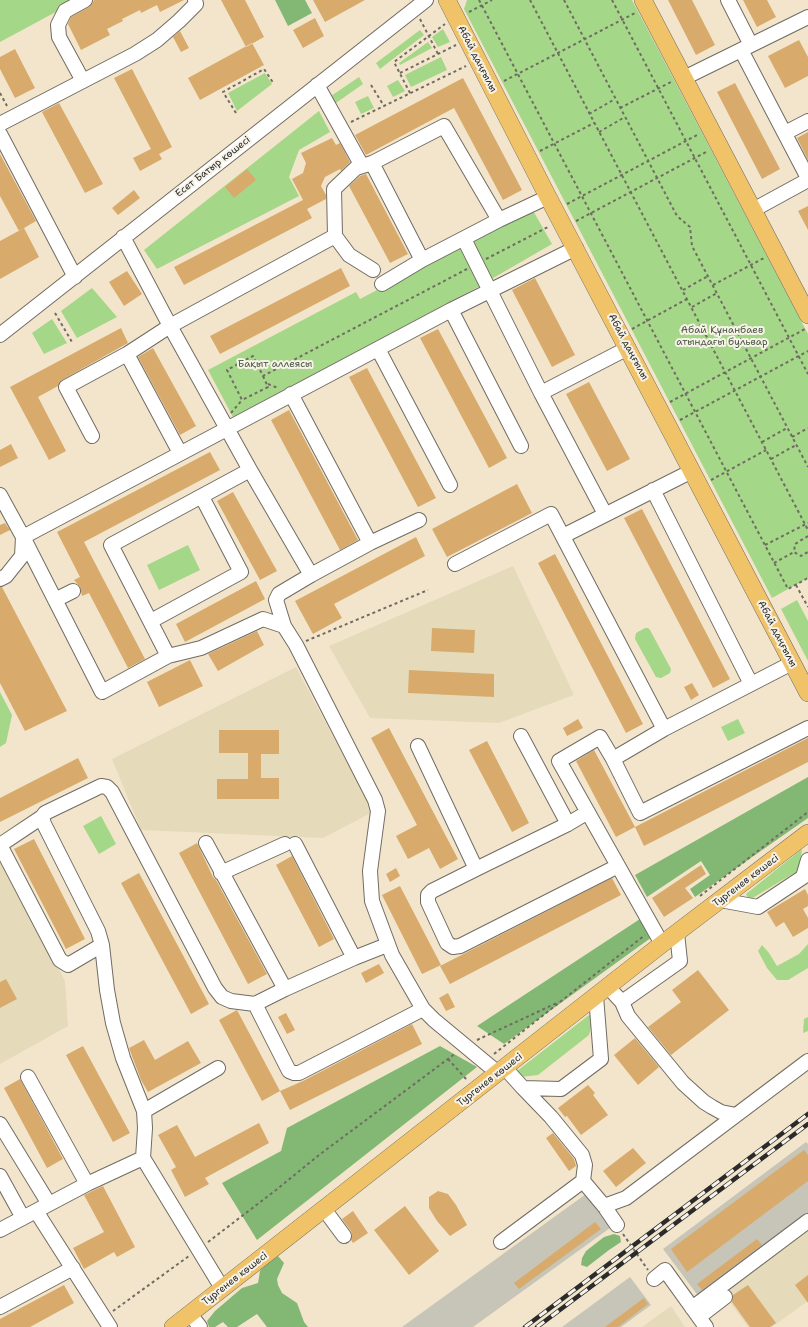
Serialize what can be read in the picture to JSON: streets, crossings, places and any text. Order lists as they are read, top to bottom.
{
  "streets": {
    "main road": ["Абай даңғылы", "Тургенев көшесі"],
    "street": ["Есет Батыр көшесі"]
  },
  "parks": ["Абай Құнанбаев атындағы бульвар", "Бақыт аллеясы"]
}
